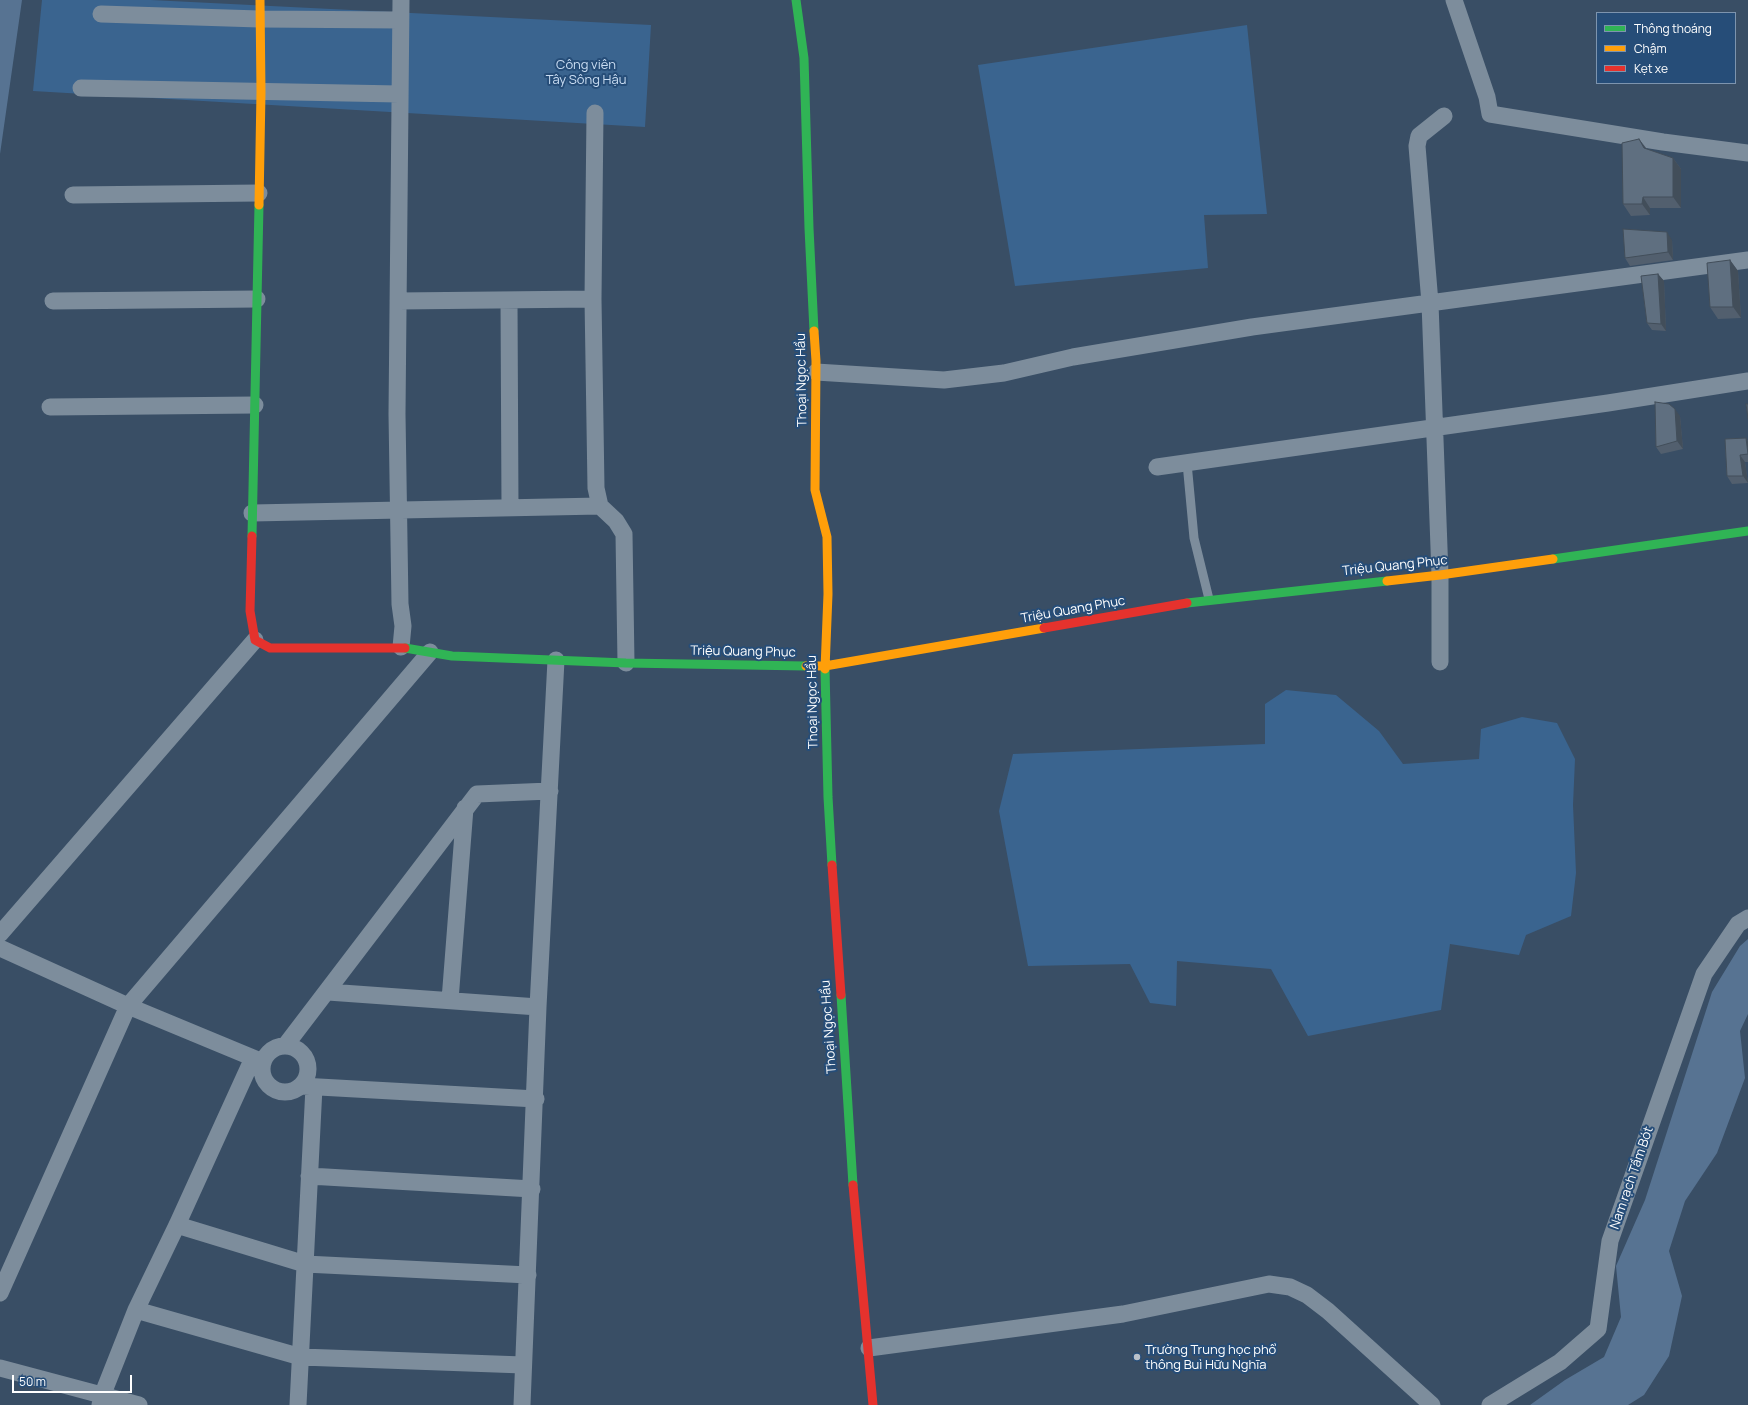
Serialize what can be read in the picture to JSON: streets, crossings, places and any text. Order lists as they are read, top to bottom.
{
  "streets": {
    "street": ["Thoại Ngọc Hầu", "Triệu Quang Phục", "Nam rạch Tầm Bót"]
  },
  "crossings": [
    ["Thoại Ngọc Hầu", "Triệu Quang Phục"]
  ],
  "parks": ["Công viên Tây Sông Hậu"],
  "places": ["Trường Trung học phổ thông Buì Hữu Nghĩa"],
  "legend": ["Thông thoáng", "Chậm", "Kẹt xe"],
  "scale_bar": "50 m"
}
